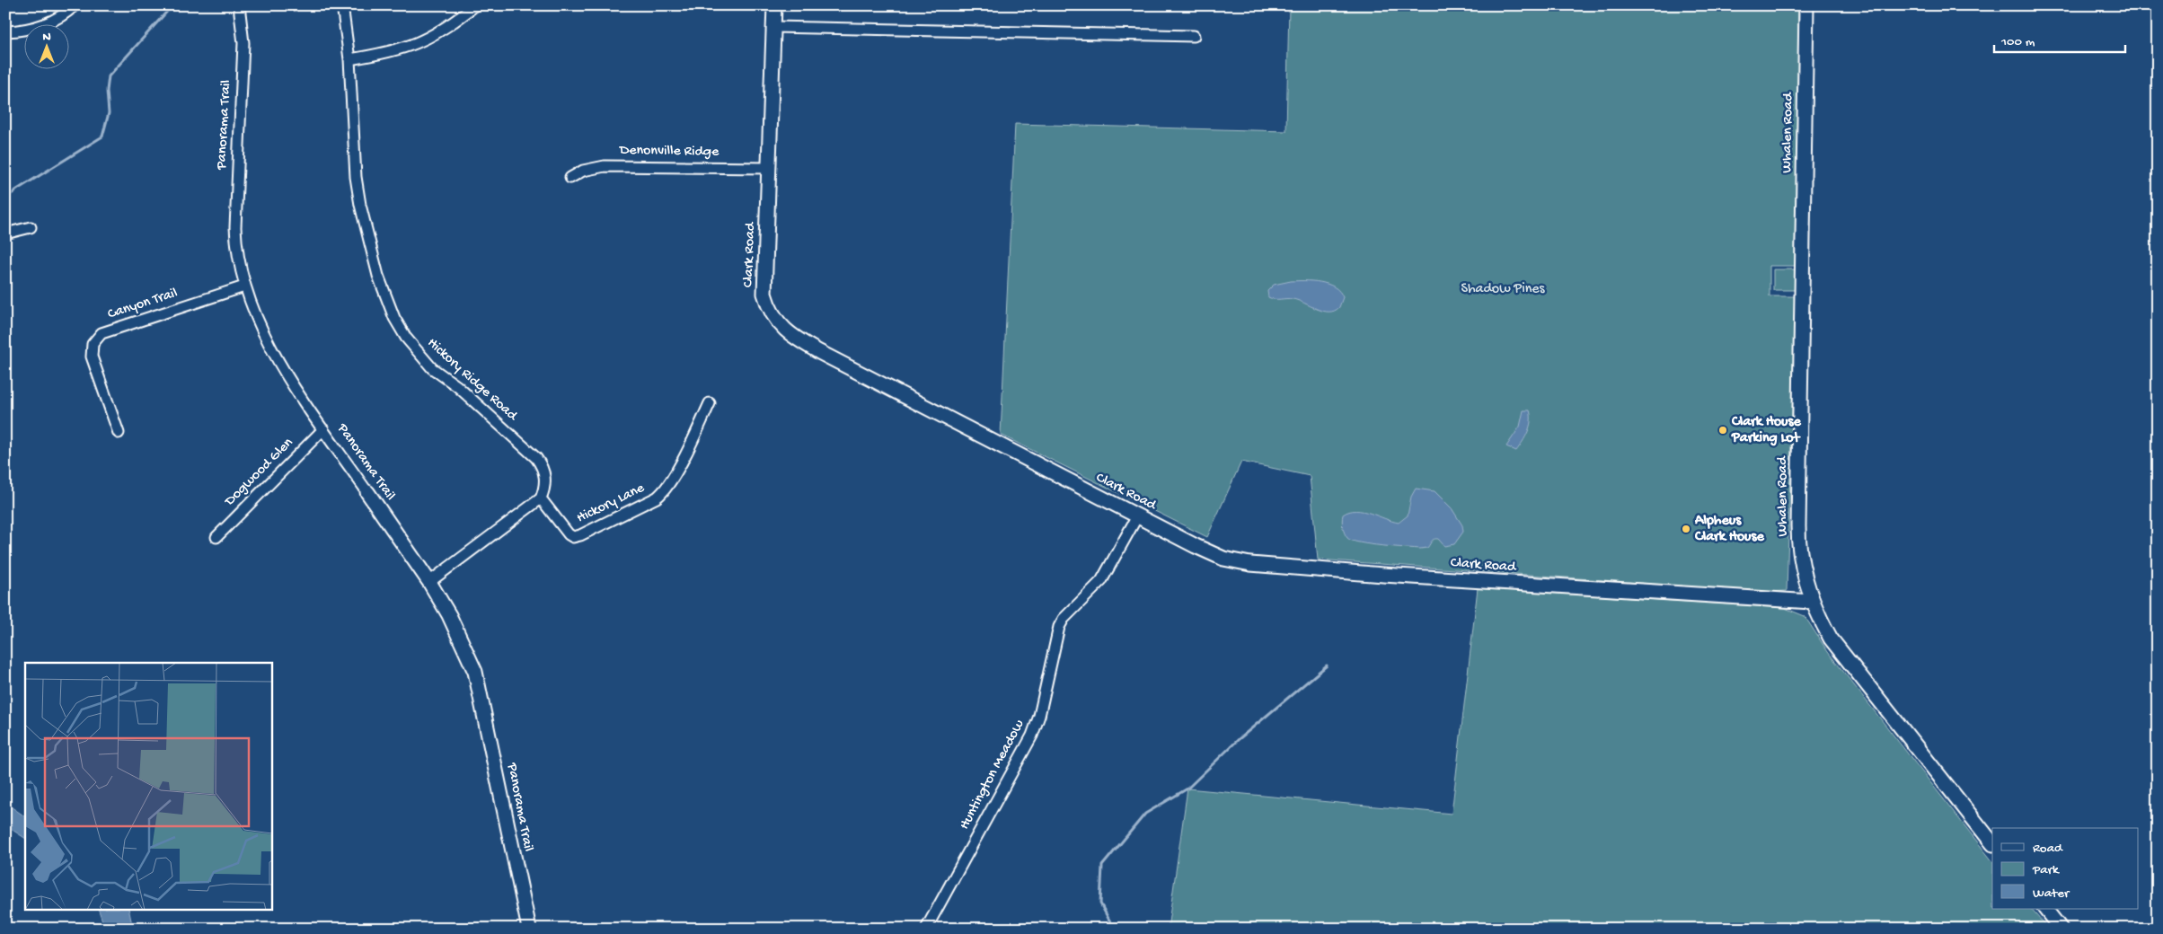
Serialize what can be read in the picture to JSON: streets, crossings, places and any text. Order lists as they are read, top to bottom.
{
  "streets": {
    "street": [
      "Panorama Trail",
      "Whalen Road",
      "Denonville Ridge",
      "Clark Road",
      "Canyon Trail",
      "Hickory Ridge Road",
      "Dogwood Glen",
      "Hickory Lane",
      "Huntington Meadow"
    ]
  },
  "crossings": [
    ["Panorama Trail", "Canyon Trail"],
    ["Panorama Trail", "Dogwood Glen"],
    ["Whalen Road", "Clark Road"],
    ["Denonville Ridge", "Clark Road"],
    ["Clark Road", "Huntington Meadow"],
    ["Hickory Ridge Road", "Hickory Lane"]
  ],
  "parks": ["Shadow Pines"],
  "places": ["Clark House Parking Lot", "Alpheus Clark House"],
  "legend": ["Road", "Park", "Water"],
  "scale_bar": "100 m",
  "north": "top"
}
